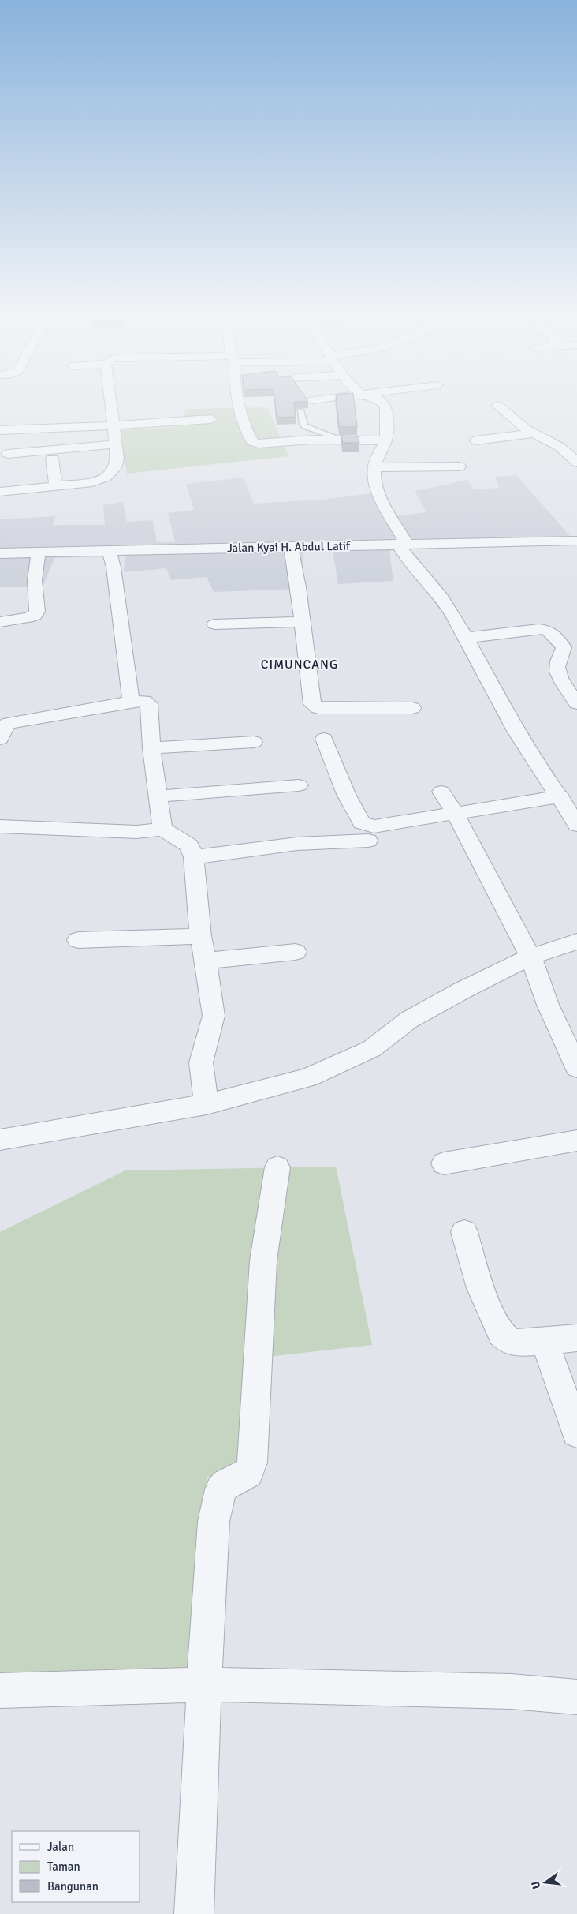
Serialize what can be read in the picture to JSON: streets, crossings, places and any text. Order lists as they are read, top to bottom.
{
  "streets": {
    "street": ["Jalan Kyai H. Abdul Latif"]
  },
  "districts": ["CIMUNCANG"],
  "legend": ["Jalan", "Taman", "Bangunan"],
  "north": "left"
}
